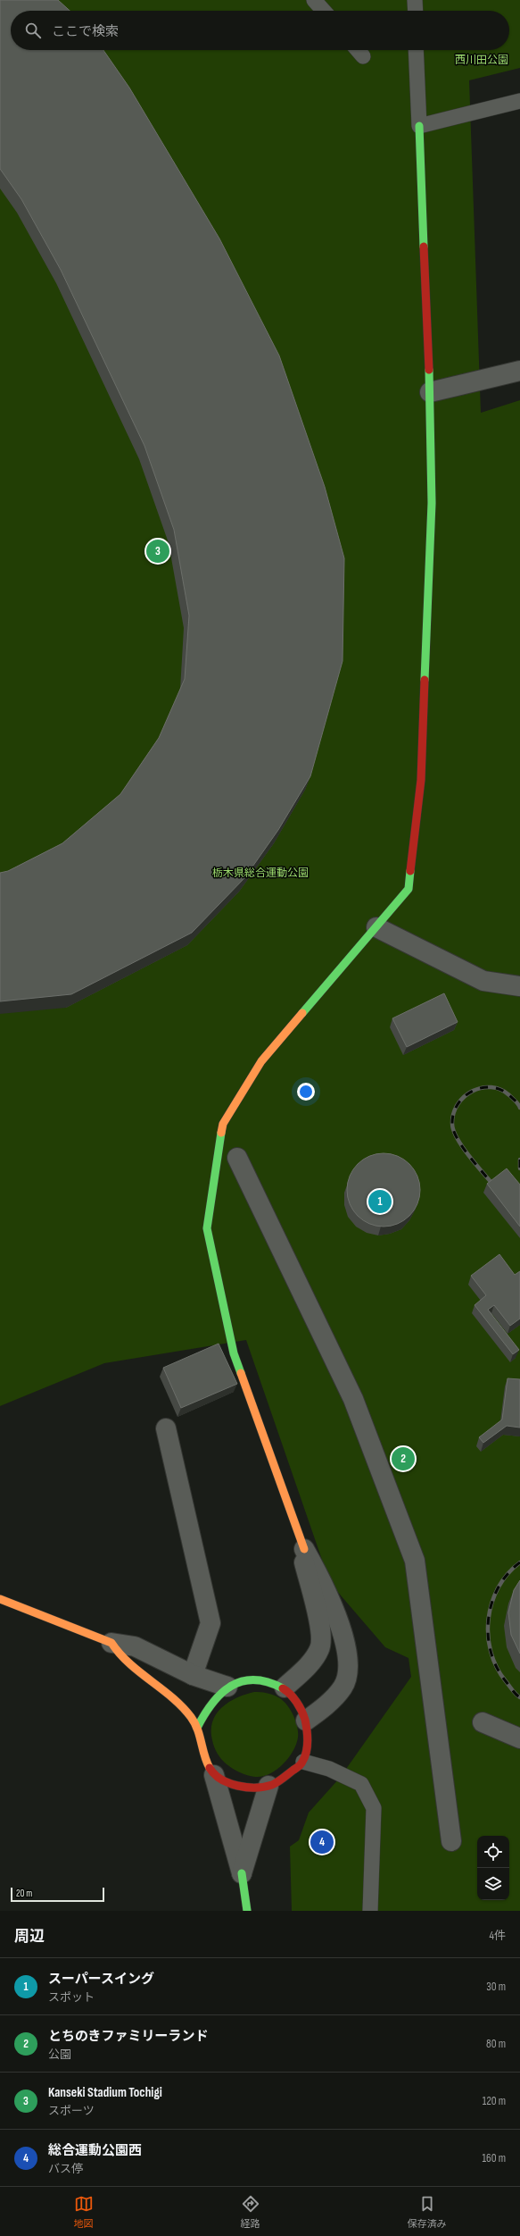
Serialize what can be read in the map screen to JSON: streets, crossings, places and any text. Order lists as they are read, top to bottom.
{
  "parks": ["西川田公園", "栃木県総合運動公園"],
  "scale_bar": "20 m",
  "page": {
    "search": "ここで検索",
    "pins": [
      "3",
      "1",
      "2",
      "4"
    ],
    "scale": "20 m",
    "heading": ["周辺", "4件"],
    "list": [
      {
        "mark": "1",
        "name": "スーパースイング",
        "note": "スポット",
        "value": "30 m"
      },
      {
        "mark": "2",
        "name": "とちのきファミリーランド",
        "note": "公園",
        "value": "80 m"
      },
      {
        "mark": "3",
        "name": "Kanseki Stadium Tochigi",
        "note": "スポーツ",
        "value": "120 m"
      },
      {
        "mark": "4",
        "name": "総合運動公園西",
        "note": "バス停",
        "value": "160 m"
      }
    ],
    "nav": ["地図", "経路", "保存済み"]
  }
}
